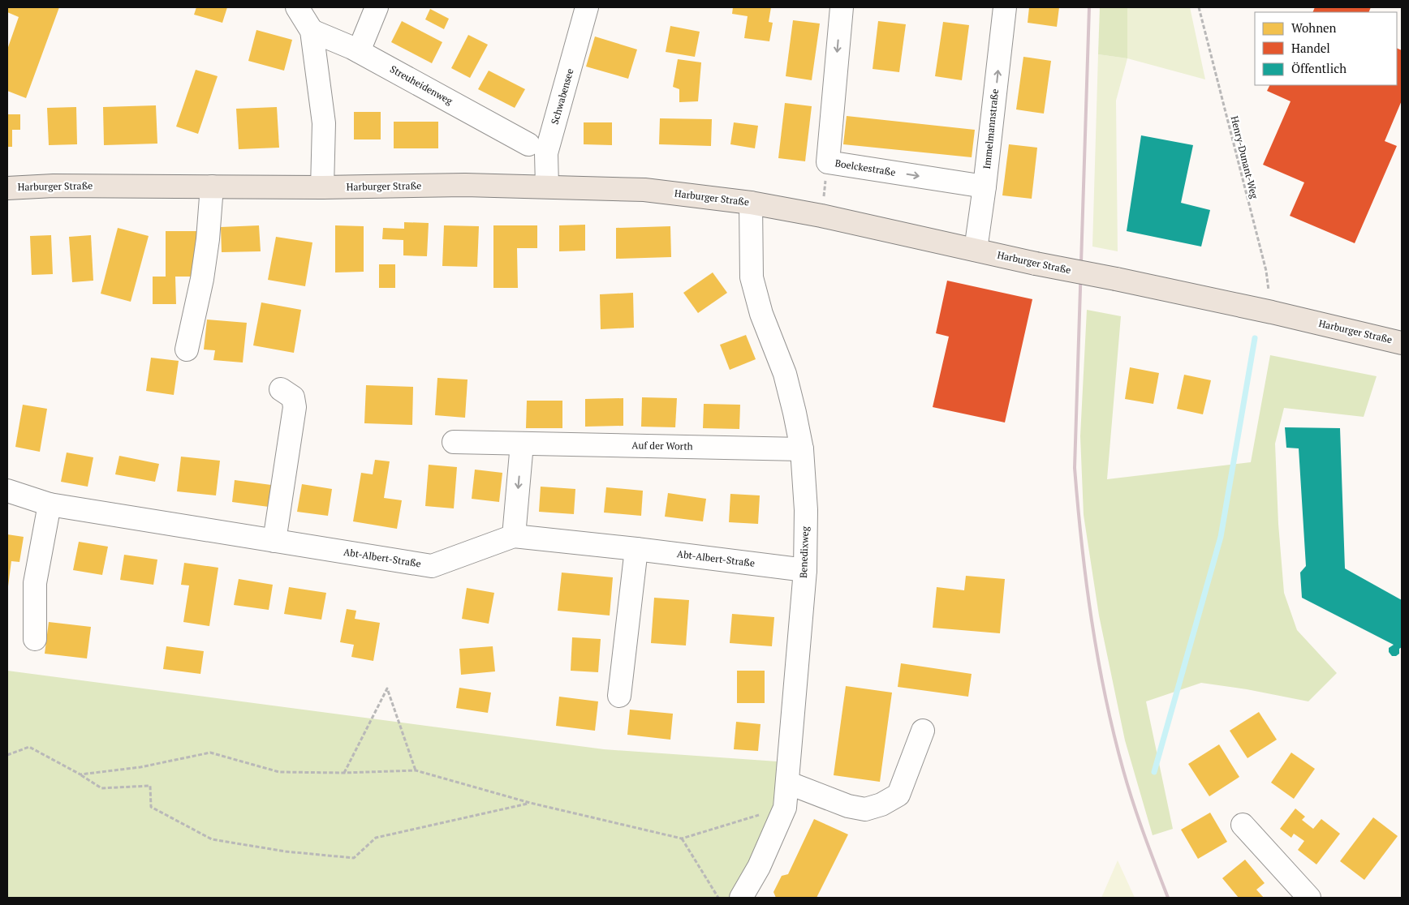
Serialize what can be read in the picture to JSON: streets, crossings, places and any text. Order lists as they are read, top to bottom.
{
  "streets": {
    "main road": ["Harburger Straße"],
    "street": [
      "Streuheidenweg",
      "Schwabensee",
      "Immelmannstraße",
      "Boelckestraße",
      "Auf der Worth",
      "Benedixweg",
      "Abt-Albert-Straße"
    ],
    "path": ["Henry-Dunant-Weg"]
  },
  "crossings": [
    ["Schwabensee", "Harburger Straße"],
    ["Immelmannstraße", "Boelckestraße"],
    ["Immelmannstraße", "Harburger Straße"],
    ["Henry-Dunant-Weg", "Harburger Straße"],
    ["Harburger Straße", "Benedixweg"],
    ["Auf der Worth", "Benedixweg"],
    ["Benedixweg", "Abt-Albert-Straße"]
  ],
  "one_way": ["Immelmannstraße"],
  "legend": ["Wohnen", "Handel", "Öffentlich"]
}
